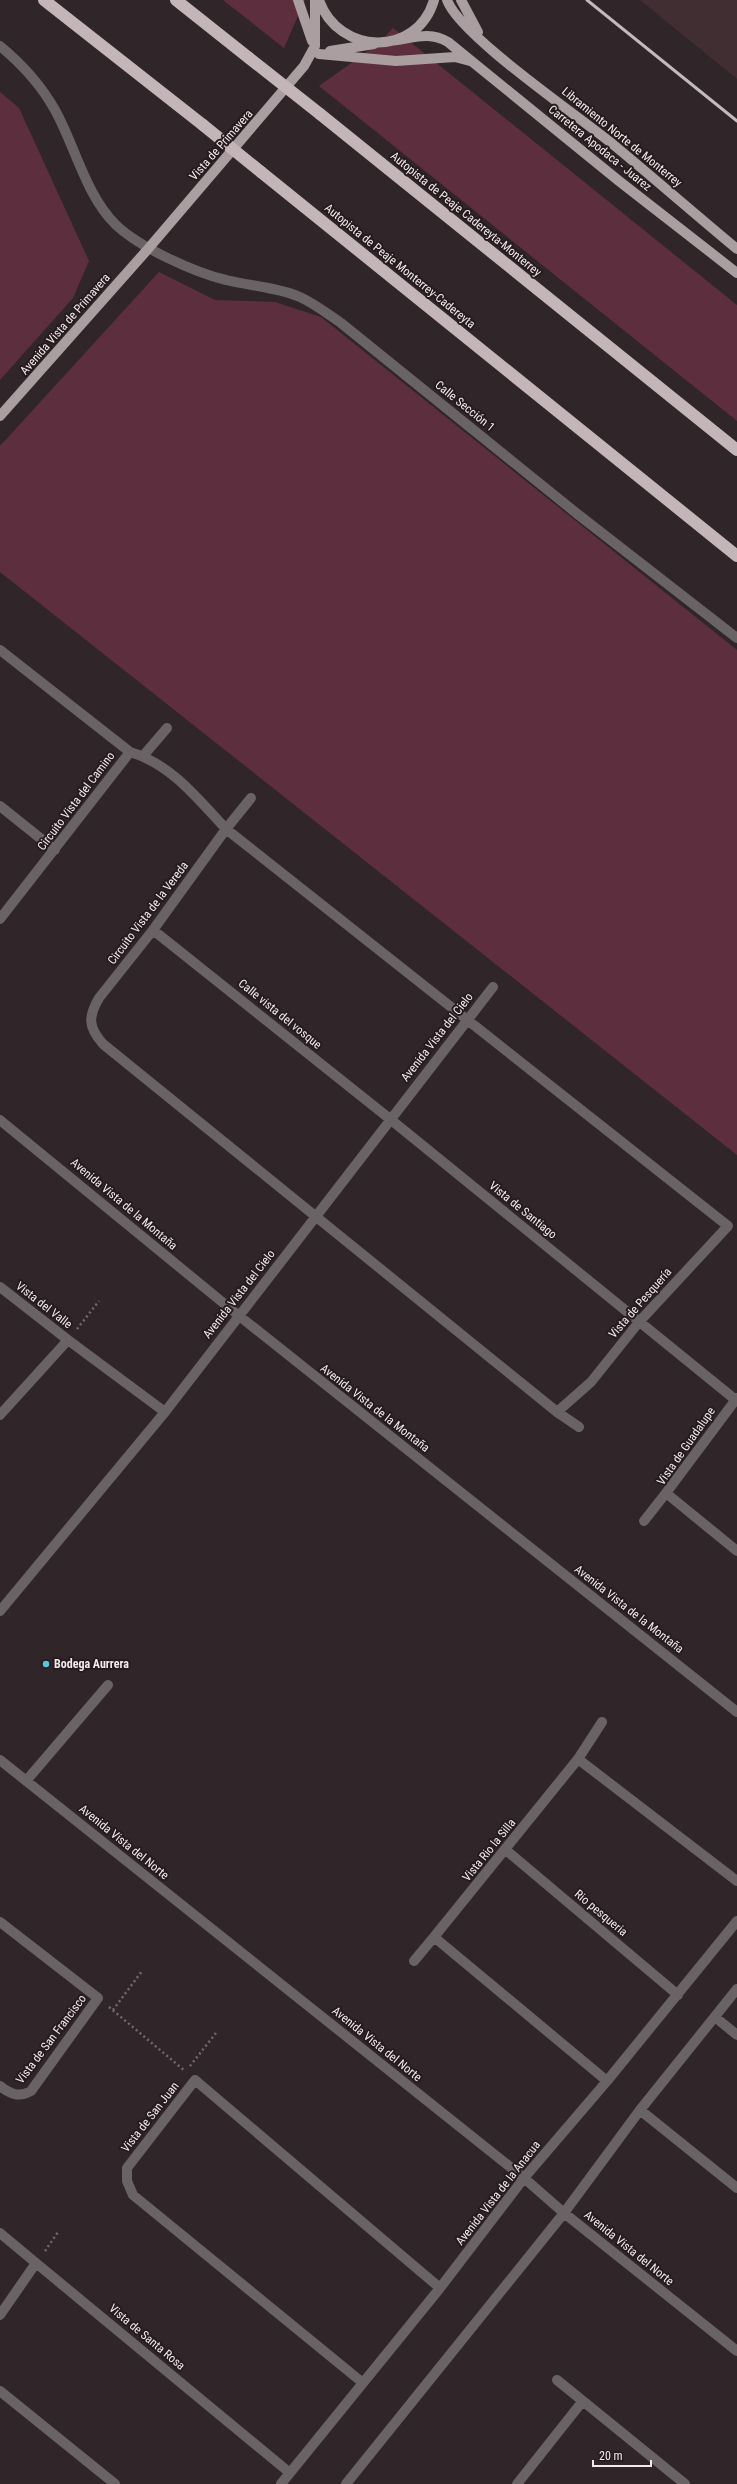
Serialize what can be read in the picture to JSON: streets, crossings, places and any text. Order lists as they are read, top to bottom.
{
  "streets": {
    "highway": ["Autopista de Peaje Cadereyta-Monterrey", "Autopista de Peaje Monterrey-Cadereyta"],
    "main road": [
      "Libramiento Norte de Monterrey",
      "Vista de Primavera",
      "Carretera Apodaca - Juarez",
      "Avenida Vista de Primavera"
    ],
    "street": [
      "Calle Sección 1",
      "Circuito Vista del Camino",
      "Circuito Vista de la Vereda",
      "Calle vista del vosque",
      "Avenida Vista del Cielo",
      "Avenida Vista de la Montaña",
      "Vista de Santiago",
      "Vista de Pesquería",
      "Vista del Valle",
      "Vista de Guadalupe",
      "Avenida Vista del Norte",
      "Vista Rio la Silla",
      "Rio pesqueria",
      "Vista de San Francisco",
      "Vista de San Juan",
      "Avenida Vista de la Anacua",
      "Vista de Santa Rosa"
    ]
  },
  "crossings": [
    ["Vista de Primavera", "Avenida Vista de Primavera"],
    ["Vista de Primavera", "Calle Sección 1"],
    ["Avenida Vista de Primavera", "Calle Sección 1"],
    ["Circuito Vista de la Vereda", "Calle vista del vosque"],
    ["Circuito Vista de la Vereda", "Avenida Vista del Cielo"],
    ["Calle vista del vosque", "Avenida Vista del Cielo"],
    ["Calle vista del vosque", "Vista de Santiago"],
    ["Avenida Vista del Cielo", "Avenida Vista de la Montaña"],
    ["Avenida Vista del Cielo", "Vista de Santiago"],
    ["Avenida Vista del Cielo", "Vista de Pesquería"],
    ["Vista de Santiago", "Vista de Pesquería"],
    ["Vista de Santiago", "Vista de Guadalupe"],
    ["Avenida Vista del Norte", "Avenida Vista de la Anacua"],
    ["Vista Rio la Silla", "Rio pesqueria"],
    ["Rio pesqueria", "Avenida Vista de la Anacua"],
    ["Vista de San Juan", "Avenida Vista de la Anacua"],
    ["Avenida Vista de la Anacua", "Vista de Santa Rosa"]
  ],
  "places": ["Bodega Aurrera"],
  "scale_bar": "20 m"
}
